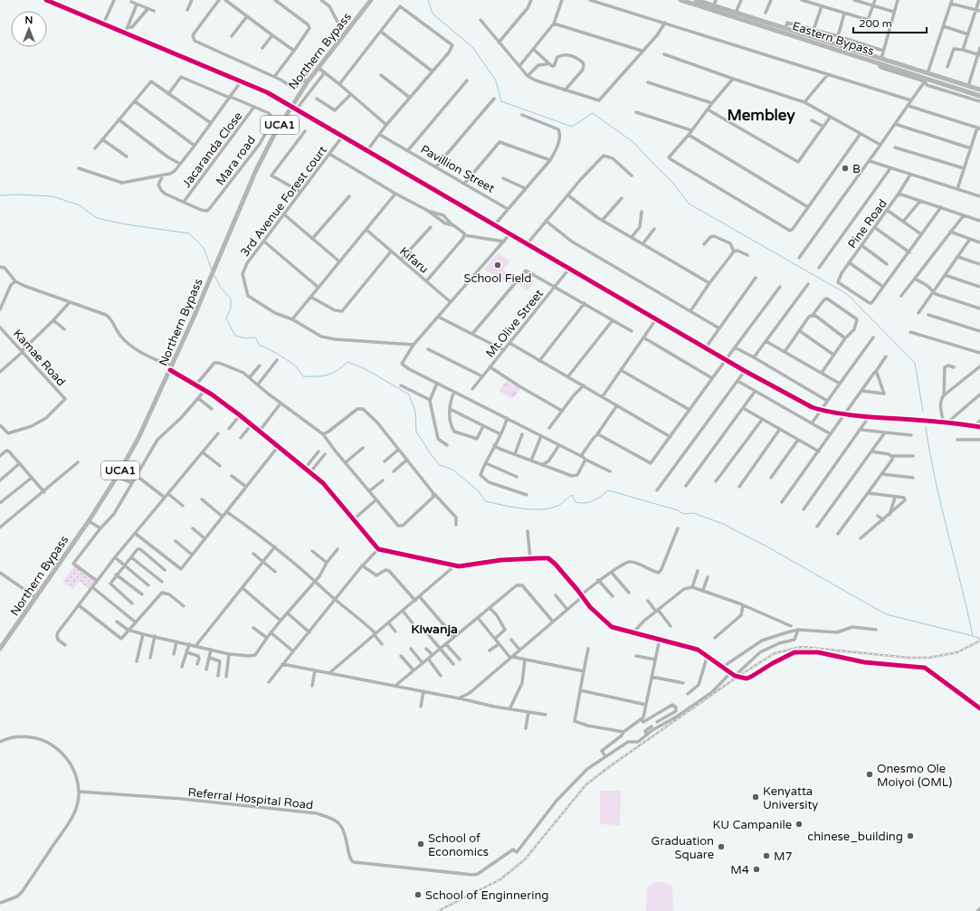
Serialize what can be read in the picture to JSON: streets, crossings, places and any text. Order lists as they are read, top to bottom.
{
  "streets": {
    "main road": ["Eastern Bypass", "Northern Bypass", "UCA1"],
    "street": [
      "Jacaranda Close",
      "Mara road",
      "Pavillion Street",
      "3rd Avenue Forest court",
      "Pine Road",
      "Kifaru",
      "Mt.Olive Street",
      "Kamae Road",
      "Referral Hospital Road"
    ]
  },
  "crossings": [
    ["Jacaranda Close", "Mara road"]
  ],
  "districts": ["Membley", "Kiwanja"],
  "places": [
    "B",
    "School Field",
    "Onesmo Ole Moiyoi (OML)",
    "Kenyatta University",
    "KU Campanile",
    "chinese_building",
    "School of Economics",
    "Graduation Square",
    "M7",
    "M4",
    "School of Enginnering"
  ],
  "scale_bar": "200 m",
  "north": "top"
}
